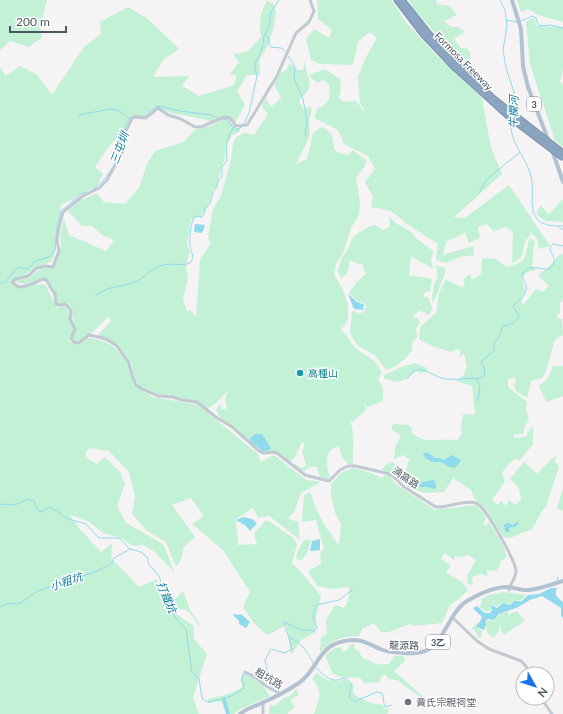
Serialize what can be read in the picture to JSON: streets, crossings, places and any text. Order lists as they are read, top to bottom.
{
  "streets": {
    "highway": ["Formosa Freeway", "3"],
    "main road": ["3乙"],
    "street": ["湳窩路", "粗坑路"]
  },
  "crossings": [
    ["湳窩路", "3乙"],
    ["3乙", "粗坑路"]
  ],
  "water": [
    "牛欄河",
    "三屯圳",
    "小粗坑",
    "打鐵坑"
  ],
  "places": ["高種山", "黃氏宗親祠堂"],
  "scale_bar": "200 m",
  "north": "bottom right"
}
